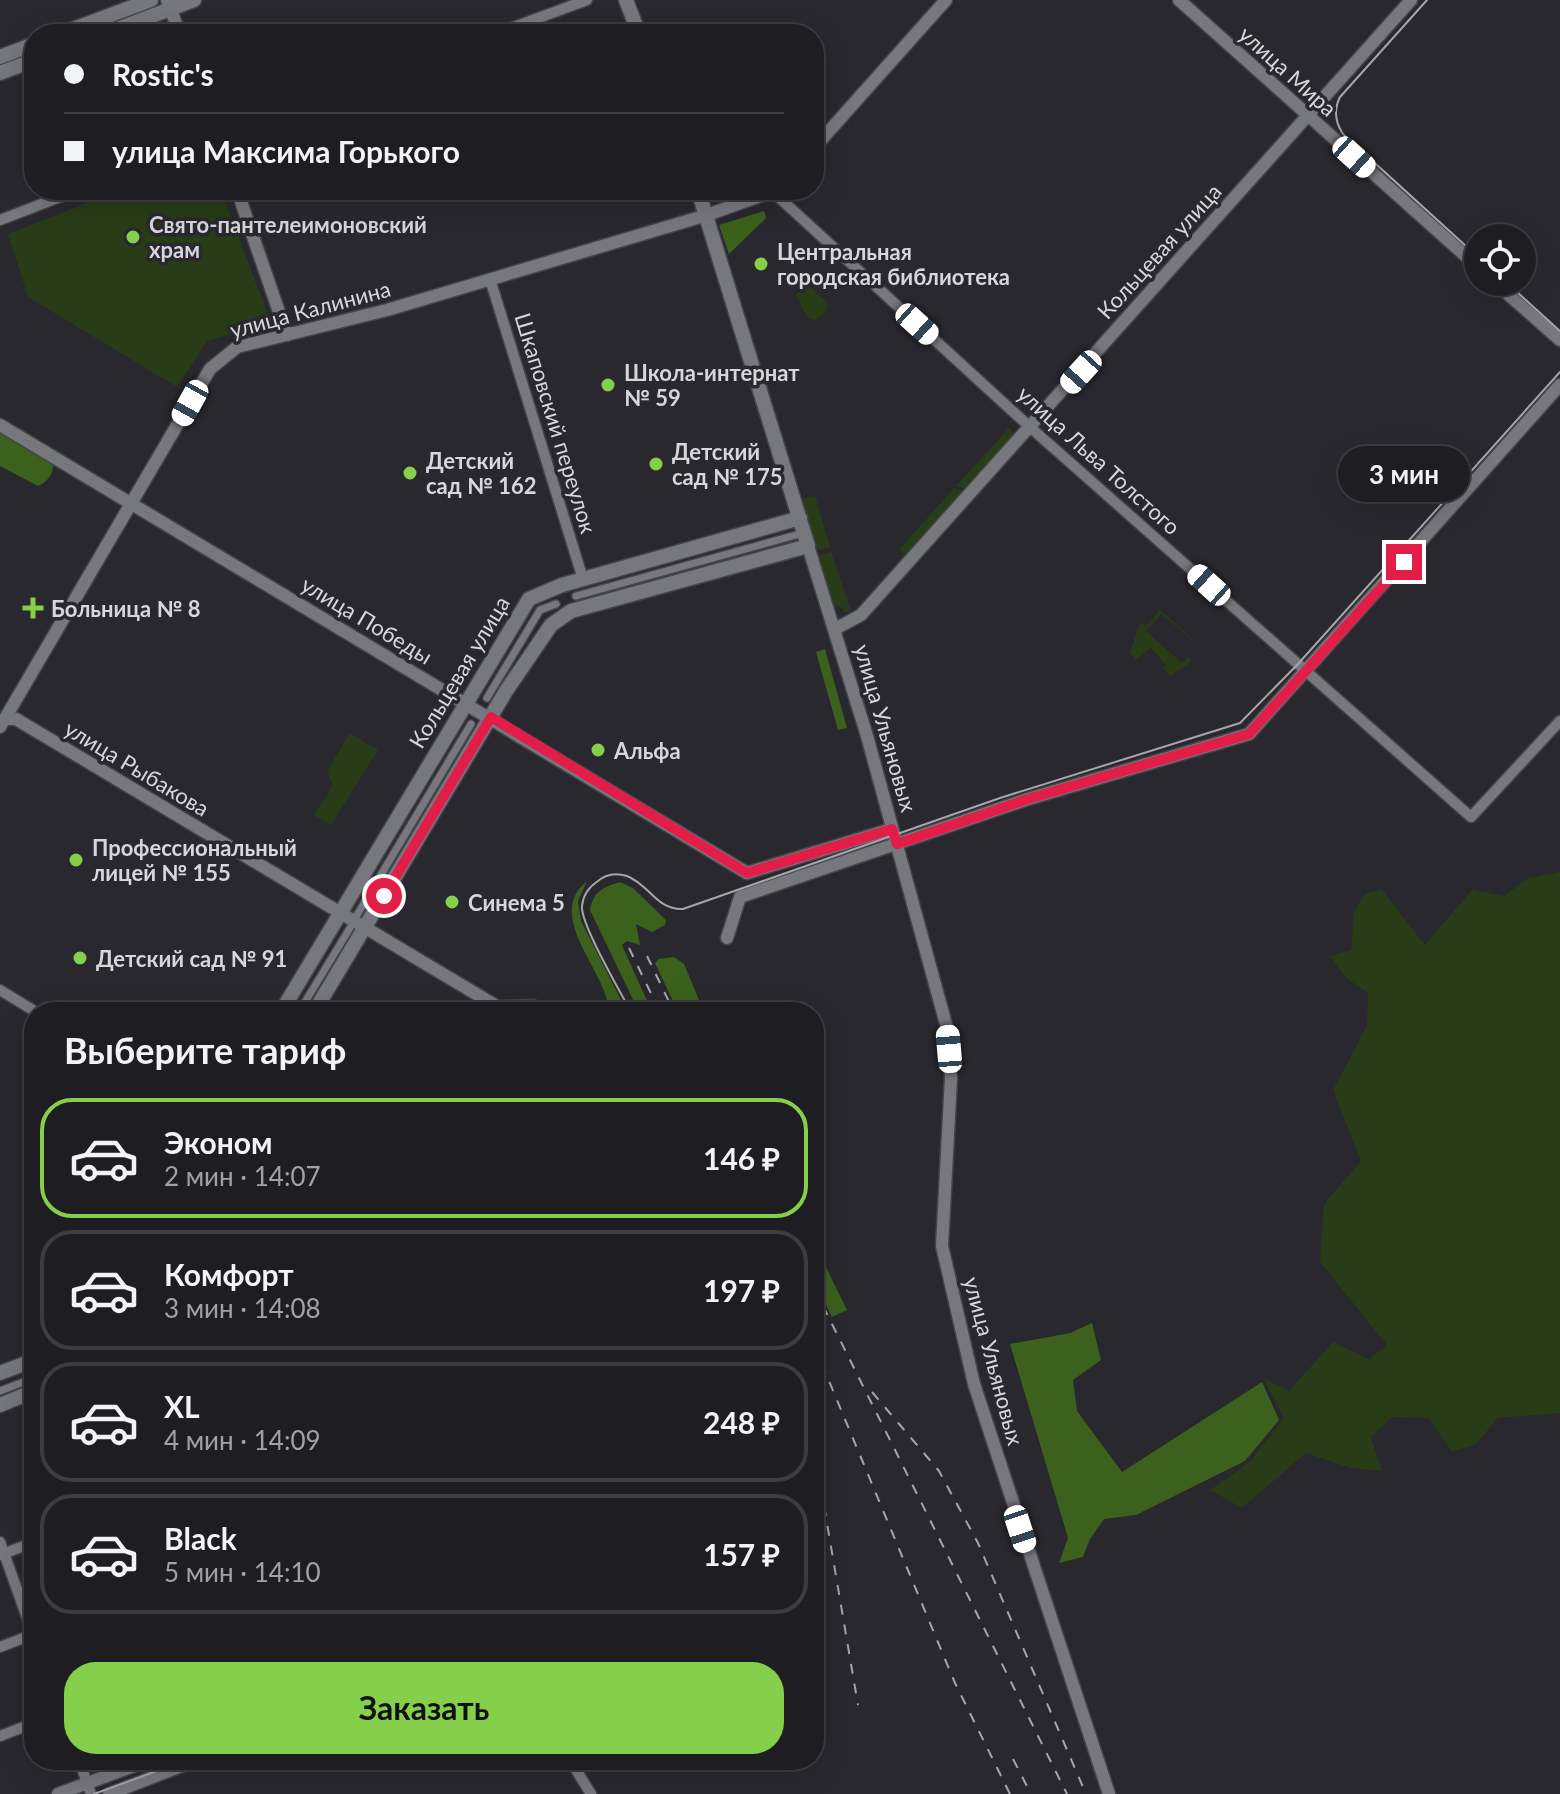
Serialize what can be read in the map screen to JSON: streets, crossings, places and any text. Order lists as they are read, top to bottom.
{
  "streets": {
    "main road": ["Кольцевая улица", "улица Ульяновых"],
    "street": [
      "улица Мира",
      "улица Калинина",
      "Шкаповский переулок",
      "улица Льва Толстого",
      "улица Победы",
      "улица Рыбакова"
    ]
  },
  "crossings": [
    ["улица Мира", "Кольцевая улица"],
    ["Кольцевая улица", "Шкаповский переулок"],
    ["Кольцевая улица", "улица Льва Толстого"],
    ["Кольцевая улица", "улица Победы"],
    ["Кольцевая улица", "улица Ульяновых"],
    ["Кольцевая улица", "улица Рыбакова"],
    ["улица Калинина", "Шкаповский переулок"],
    ["улица Калинина", "улица Победы"],
    ["улица Калинина", "улица Ульяновых"],
    ["улица Калинина", "улица Рыбакова"],
    ["улица Победы", "улица Ульяновых"]
  ],
  "places": {
    "other": [
      "Свято-пантелеимоновский храм",
      "Центральная городская библиотека",
      "Школа-интернат № 59",
      "Детский сад № 175",
      "Детский сад № 162",
      "Альфа",
      "Профессиональный лицей № 155",
      "Синема 5",
      "Детский сад № 91"
    ],
    "health": ["Больница № 8"]
  },
  "page": {
    "banner": ["Rostic's", "улица Максима Горького"],
    "bubble": "3 мин",
    "heading": "Выберите тариф",
    "list": [
      {
        "name": "Эконом",
        "note": "2 мин · 14:07",
        "value": "146 ₽"
      },
      {
        "name": "Комфорт",
        "note": "3 мин · 14:08",
        "value": "197 ₽"
      },
      {
        "name": "XL",
        "note": "4 мин · 14:09",
        "value": "248 ₽"
      },
      {
        "name": "Black",
        "note": "5 мин · 14:10",
        "value": "157 ₽"
      }
    ],
    "buttons": "Заказать"
  }
}
